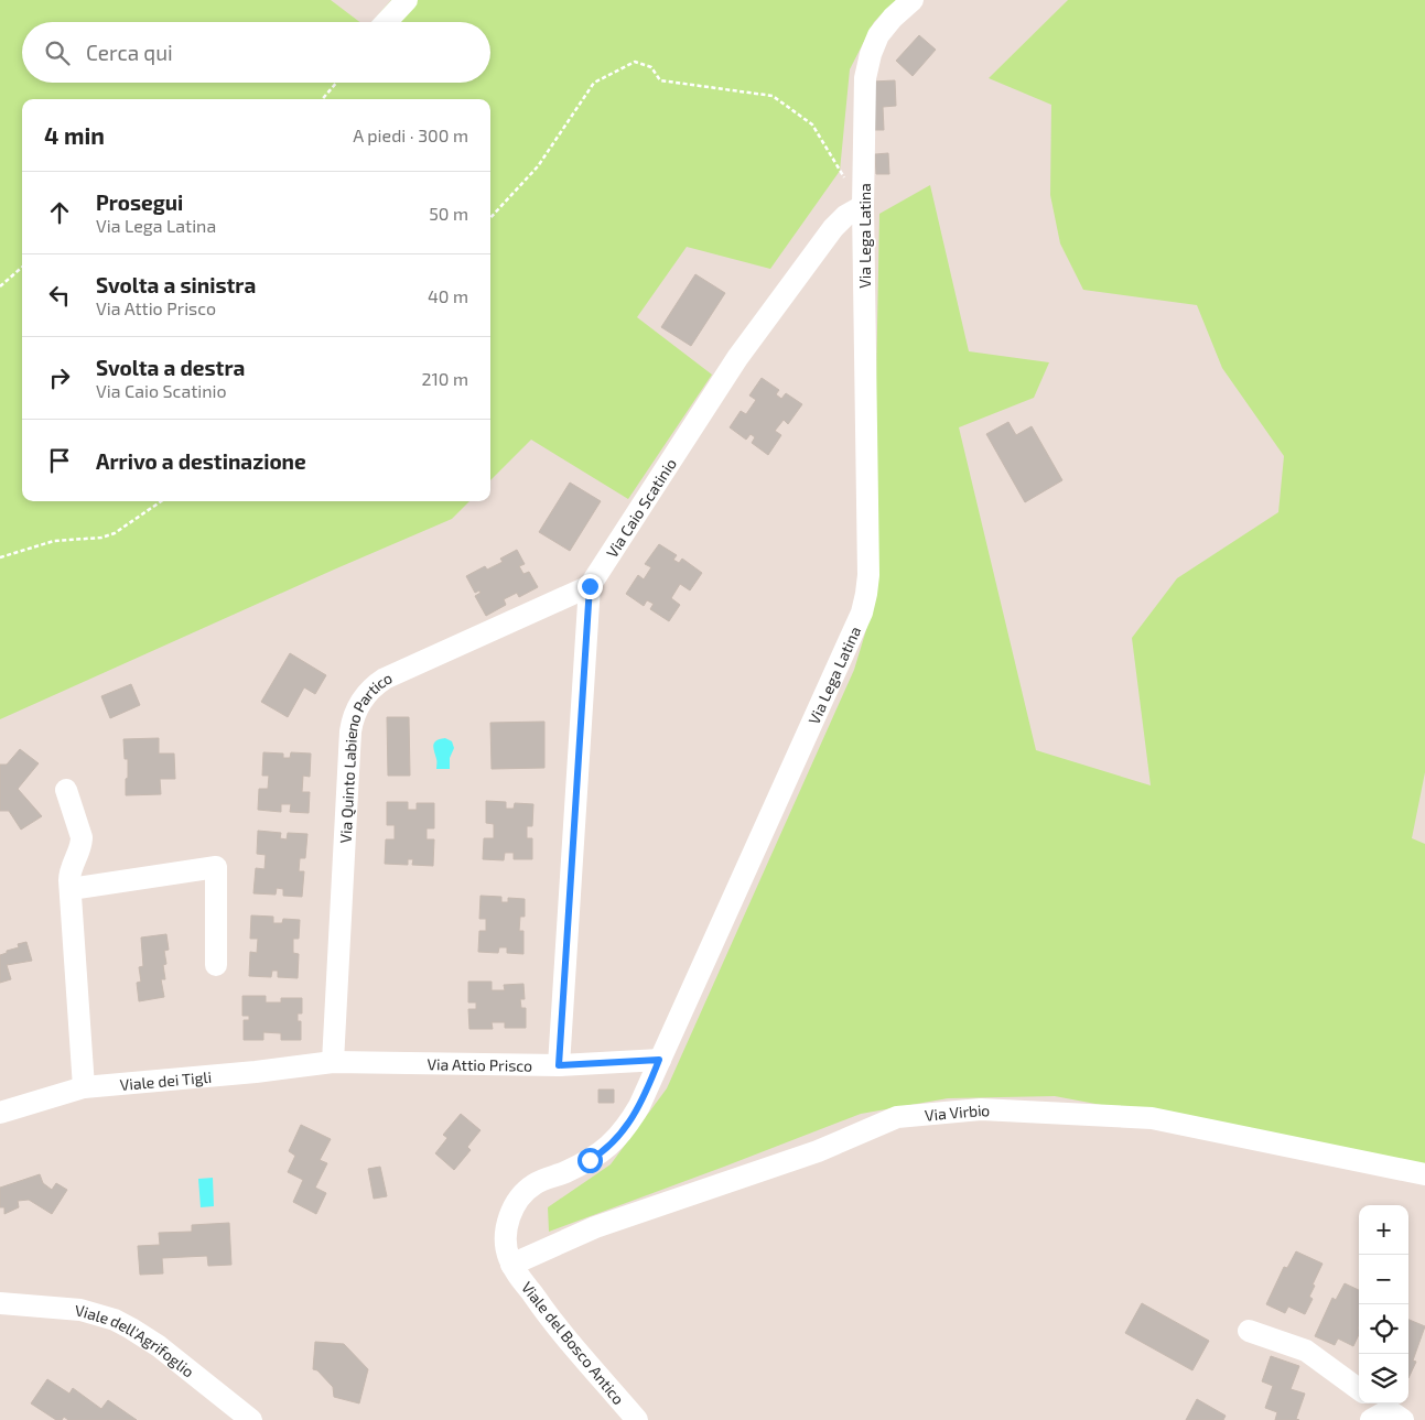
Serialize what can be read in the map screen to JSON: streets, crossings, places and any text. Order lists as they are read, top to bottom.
{
  "streets": {
    "street": [
      "Via Lega Latina",
      "Via Caio Scatinio",
      "Via Quinto Labieno Partico",
      "Via Attio Prisco",
      "Viale dei Tigli",
      "Via Virbio",
      "Viale dell'Agrifoglio",
      "Viale del Bosco Antico"
    ]
  },
  "crossings": [
    ["Via Lega Latina", "Via Caio Scatinio"],
    ["Via Lega Latina", "Via Attio Prisco"],
    ["Via Lega Latina", "Via Virbio"],
    ["Via Lega Latina", "Viale del Bosco Antico"],
    ["Via Caio Scatinio", "Via Quinto Labieno Partico"],
    ["Via Caio Scatinio", "Via Attio Prisco"],
    ["Via Quinto Labieno Partico", "Via Attio Prisco"],
    ["Via Quinto Labieno Partico", "Viale dei Tigli"],
    ["Via Attio Prisco", "Viale dei Tigli"],
    ["Via Virbio", "Viale del Bosco Antico"]
  ],
  "page": {
    "search": "Cerca qui",
    "heading": ["4 min", "A piedi · 300 m"],
    "list": [
      ["Prosegui", "Via Lega Latina", "50 m"],
      ["Svolta a sinistra", "Via Attio Prisco", "40 m"],
      ["Svolta a destra", "Via Caio Scatinio", "210 m"],
      "Arrivo a destinazione"
    ],
    "map_buttons": ["+", "−"]
  }
}
